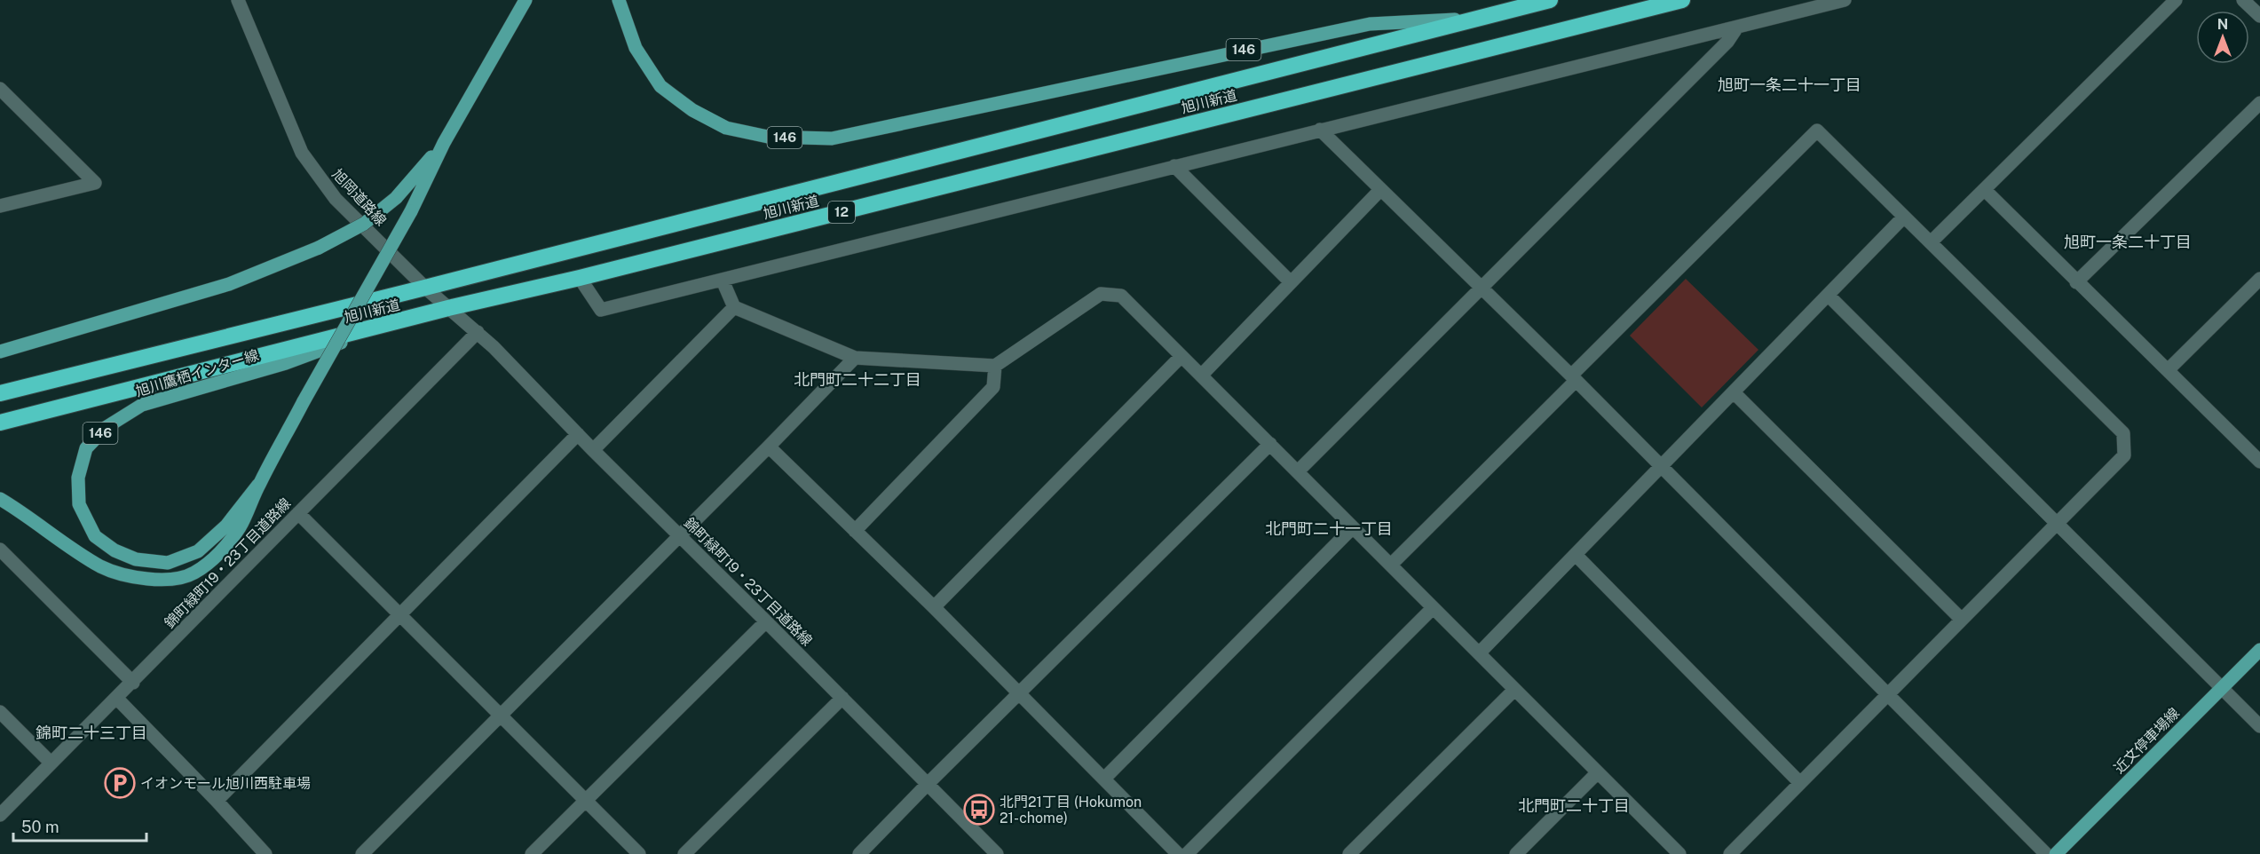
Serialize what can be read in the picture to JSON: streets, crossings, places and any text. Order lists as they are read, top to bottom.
{
  "streets": {
    "highway": ["旭川新道", "12"],
    "main road": ["146", "旭川鷹栖インター線", "近文停車場線"],
    "street": ["旭岡道路線", "錦町緑町19・23丁目道路線"]
  },
  "crossings": [
    ["146", "旭川新道"],
    ["146", "旭川鷹栖インター線"],
    ["旭川新道", "旭岡道路線"],
    ["旭川新道", "旭川鷹栖インター線"],
    ["旭川新道", "錦町緑町19・23丁目道路線"],
    ["旭岡道路線", "錦町緑町19・23丁目道路線"]
  ],
  "districts": [
    "旭町一条二十一丁目",
    "旭町一条二十丁目",
    "北門町二十二丁目",
    "北門町二十一丁目",
    "錦町二十三丁目",
    "北門町二十丁目"
  ],
  "places": {
    "parking": ["イオンモール旭川西駐車場"],
    "bus stop": ["北門21丁目 (Hokumon 21-chome)"]
  },
  "scale_bar": "50 m",
  "north": "top"
}
